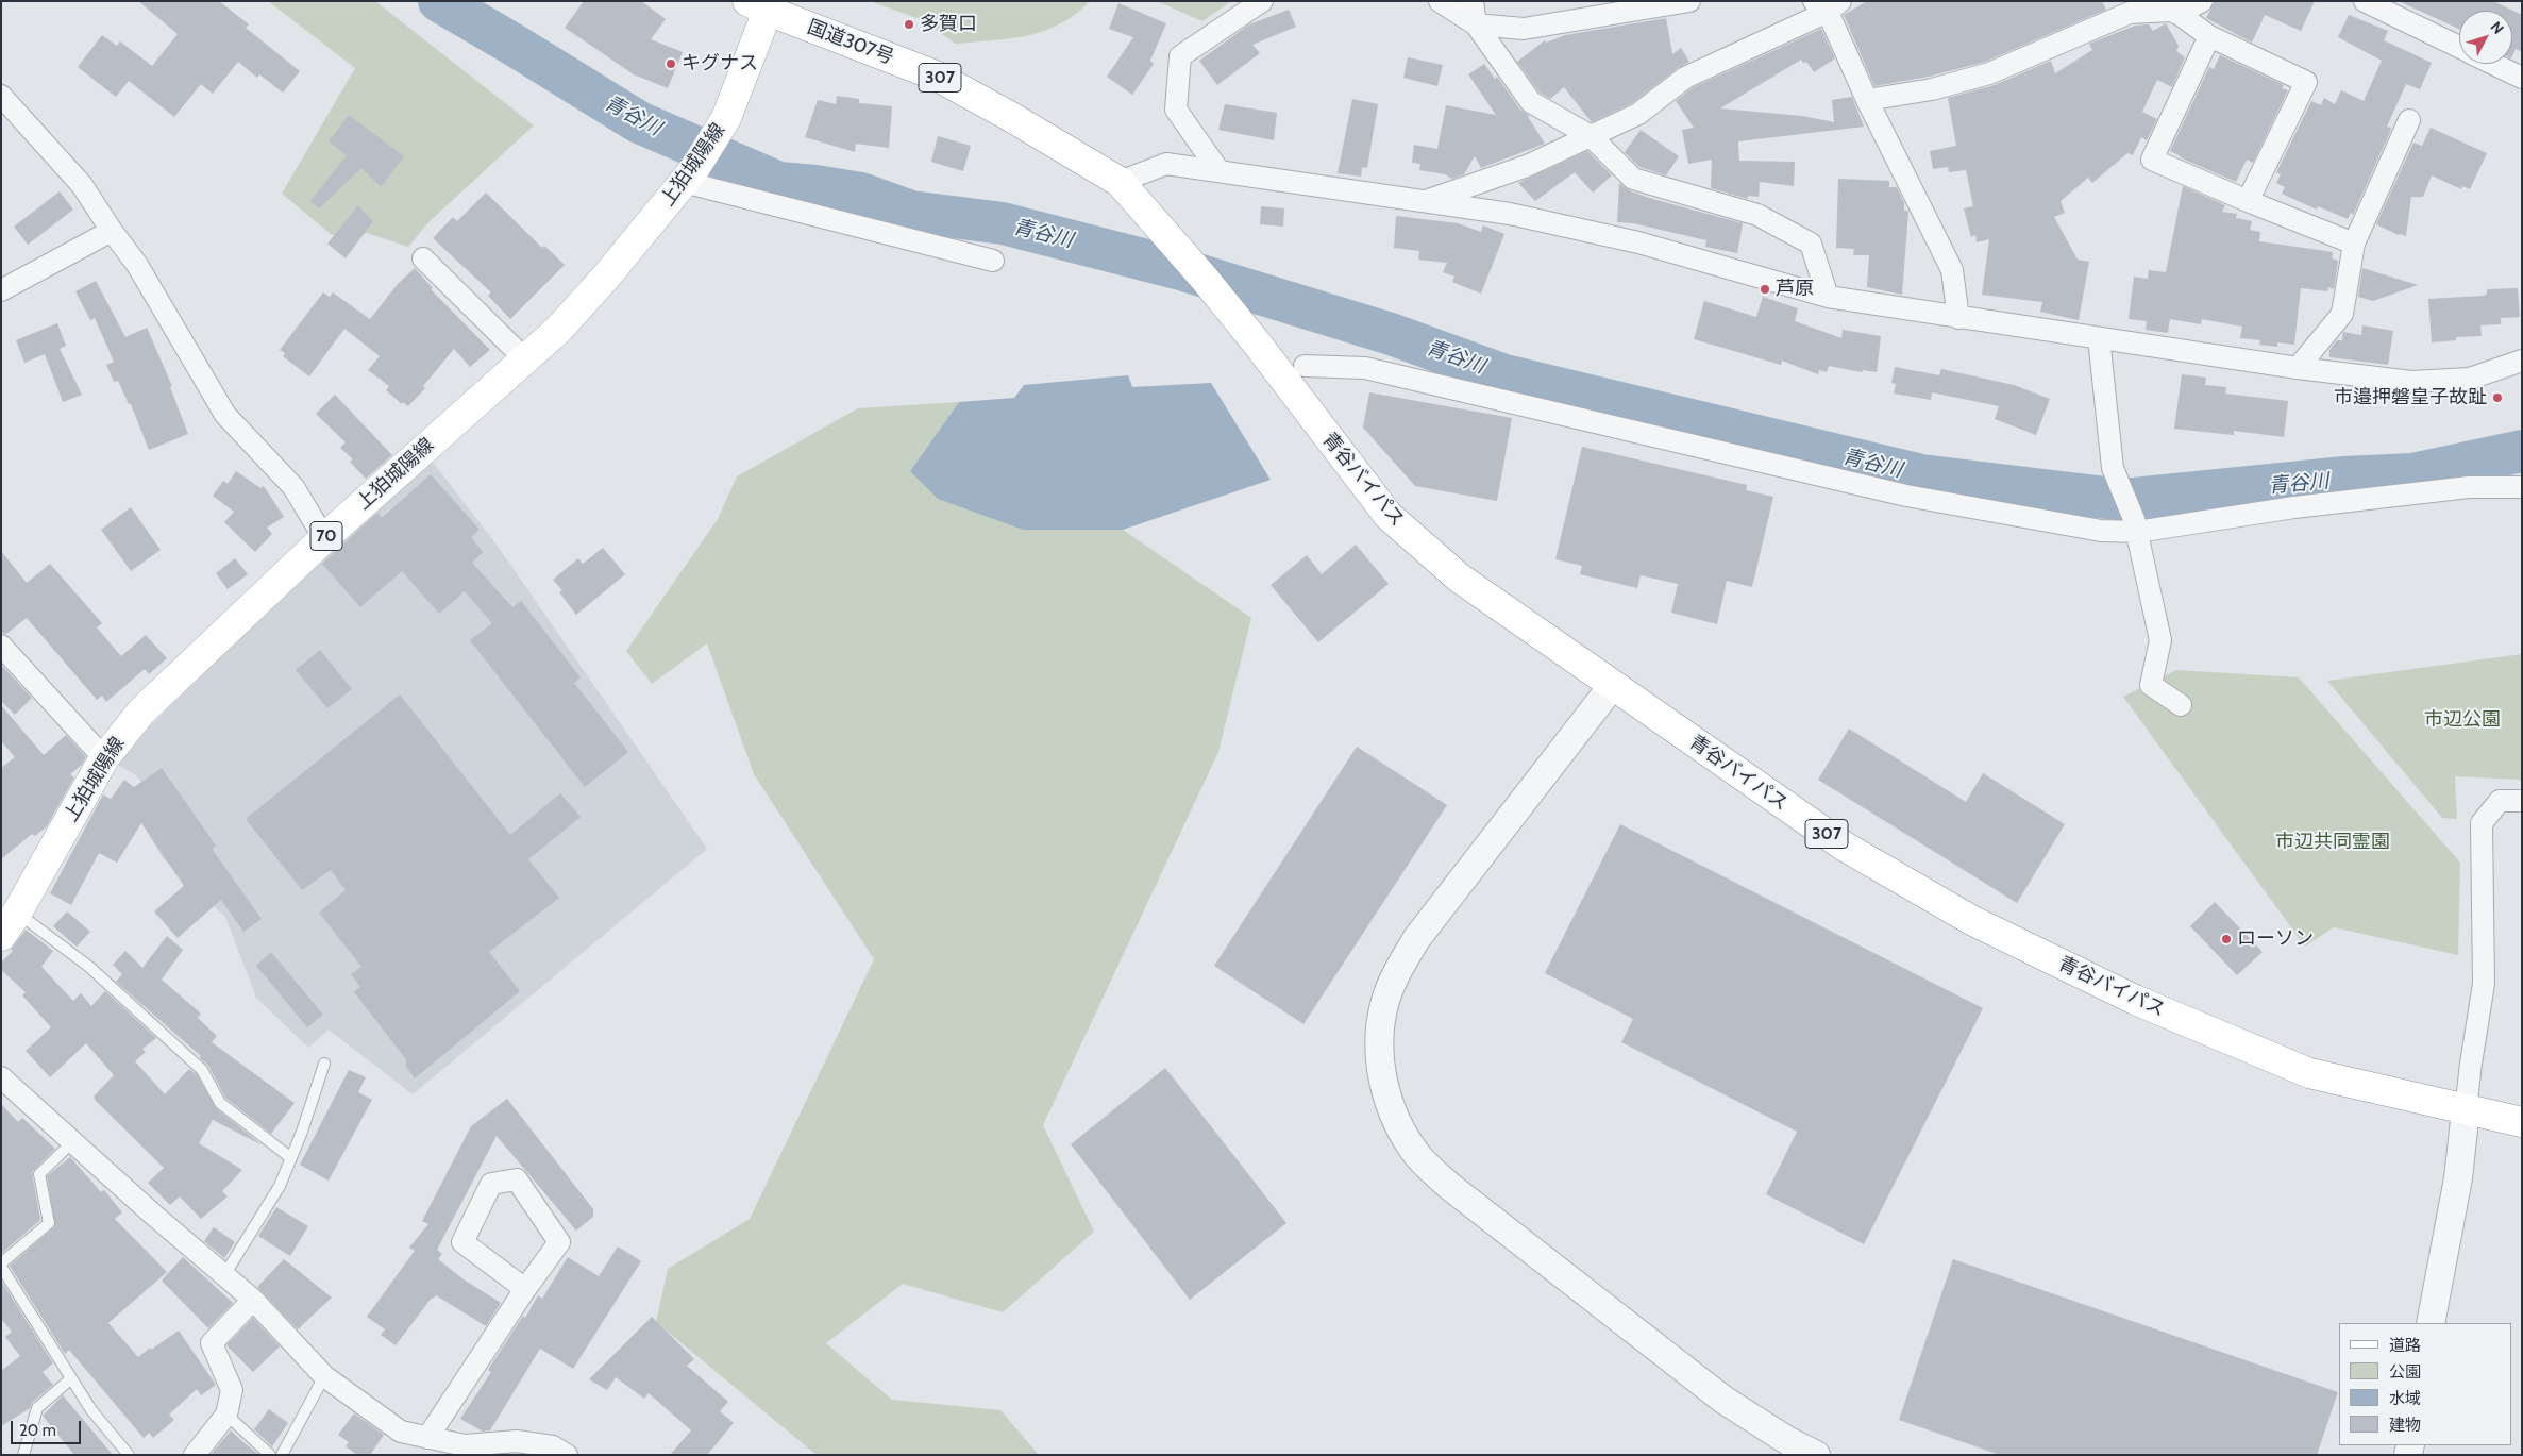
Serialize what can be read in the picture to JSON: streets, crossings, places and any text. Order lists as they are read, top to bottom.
{
  "streets": {
    "main road": [
      "国道307号",
      "307",
      "上狛城陽線",
      "青谷バイパス",
      "70"
    ]
  },
  "crossings": [
    ["国道307号", "上狛城陽線"],
    ["国道307号", "青谷バイパス"]
  ],
  "water": ["青谷川"],
  "parks": ["市辺公園", "市辺共同霊園"],
  "places": [
    "多賀口",
    "キグナス",
    "芦原",
    "市邉押磐皇子故趾",
    "ローソン"
  ],
  "legend": [
    "道路",
    "公園",
    "水域",
    "建物"
  ],
  "scale_bar": "20 m",
  "north": "top right"
}
